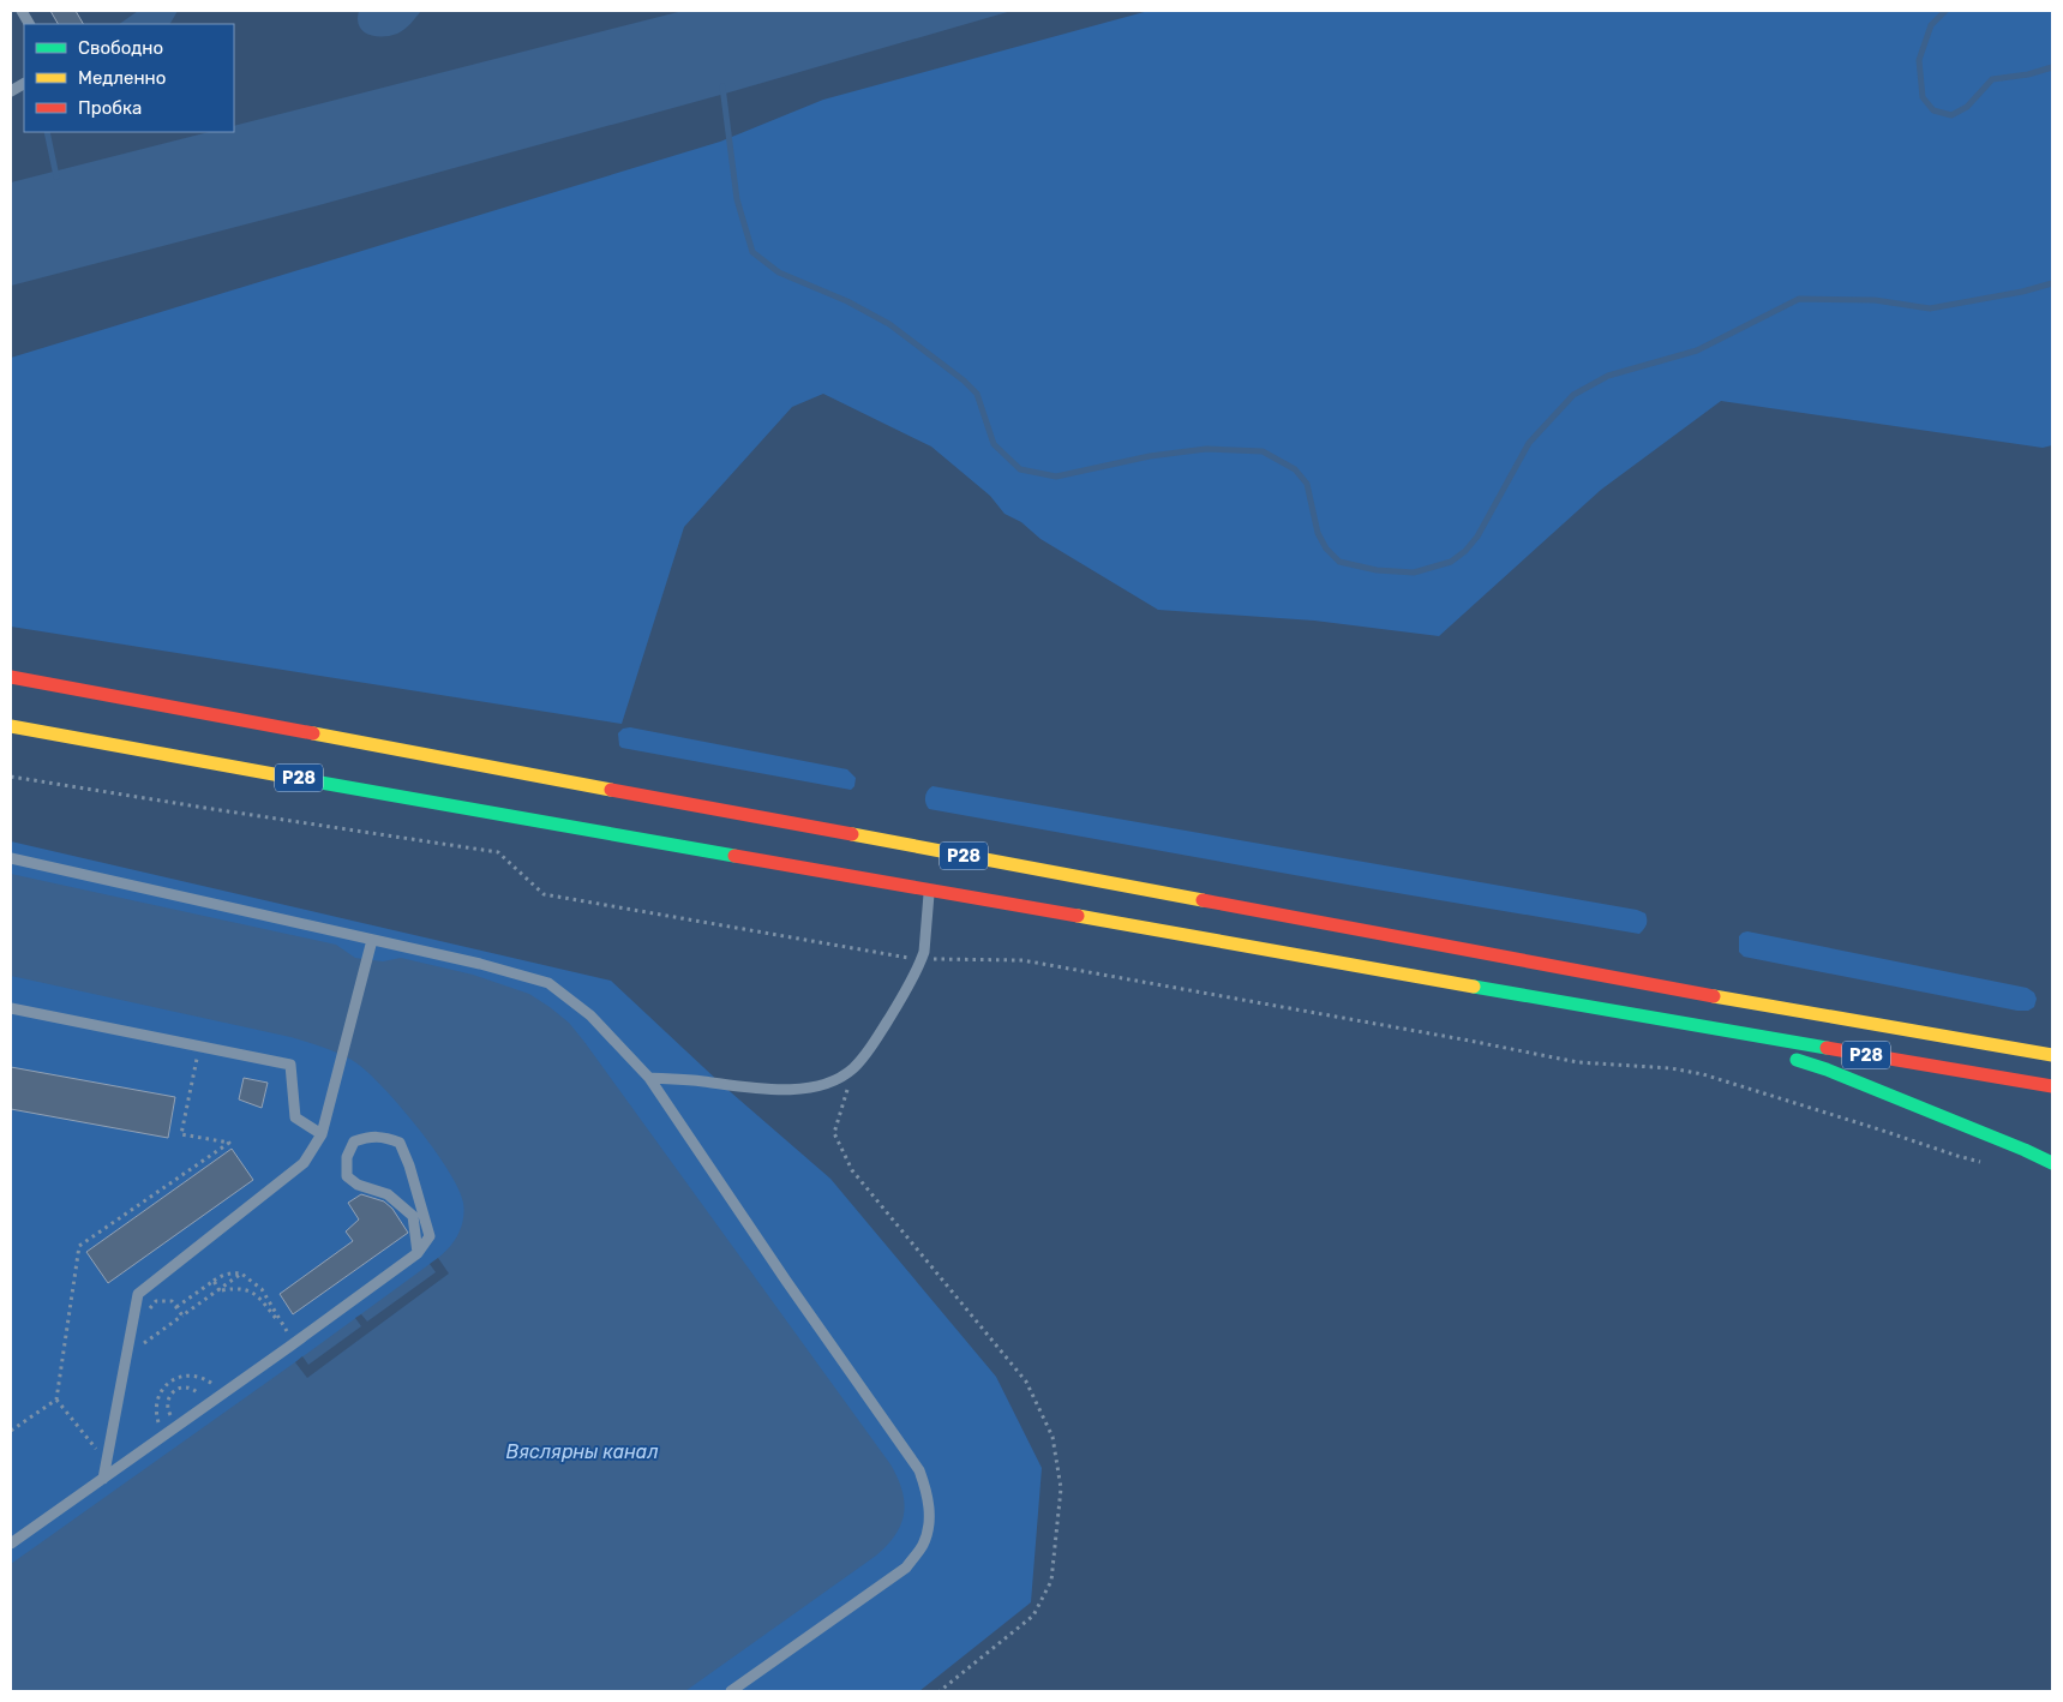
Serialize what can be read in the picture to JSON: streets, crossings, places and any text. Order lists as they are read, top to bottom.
{
  "streets": {
    "highway": ["Р28"]
  },
  "water": ["Вяслярны канал"],
  "legend": ["Свободно", "Медленно", "Пробка"]
}
